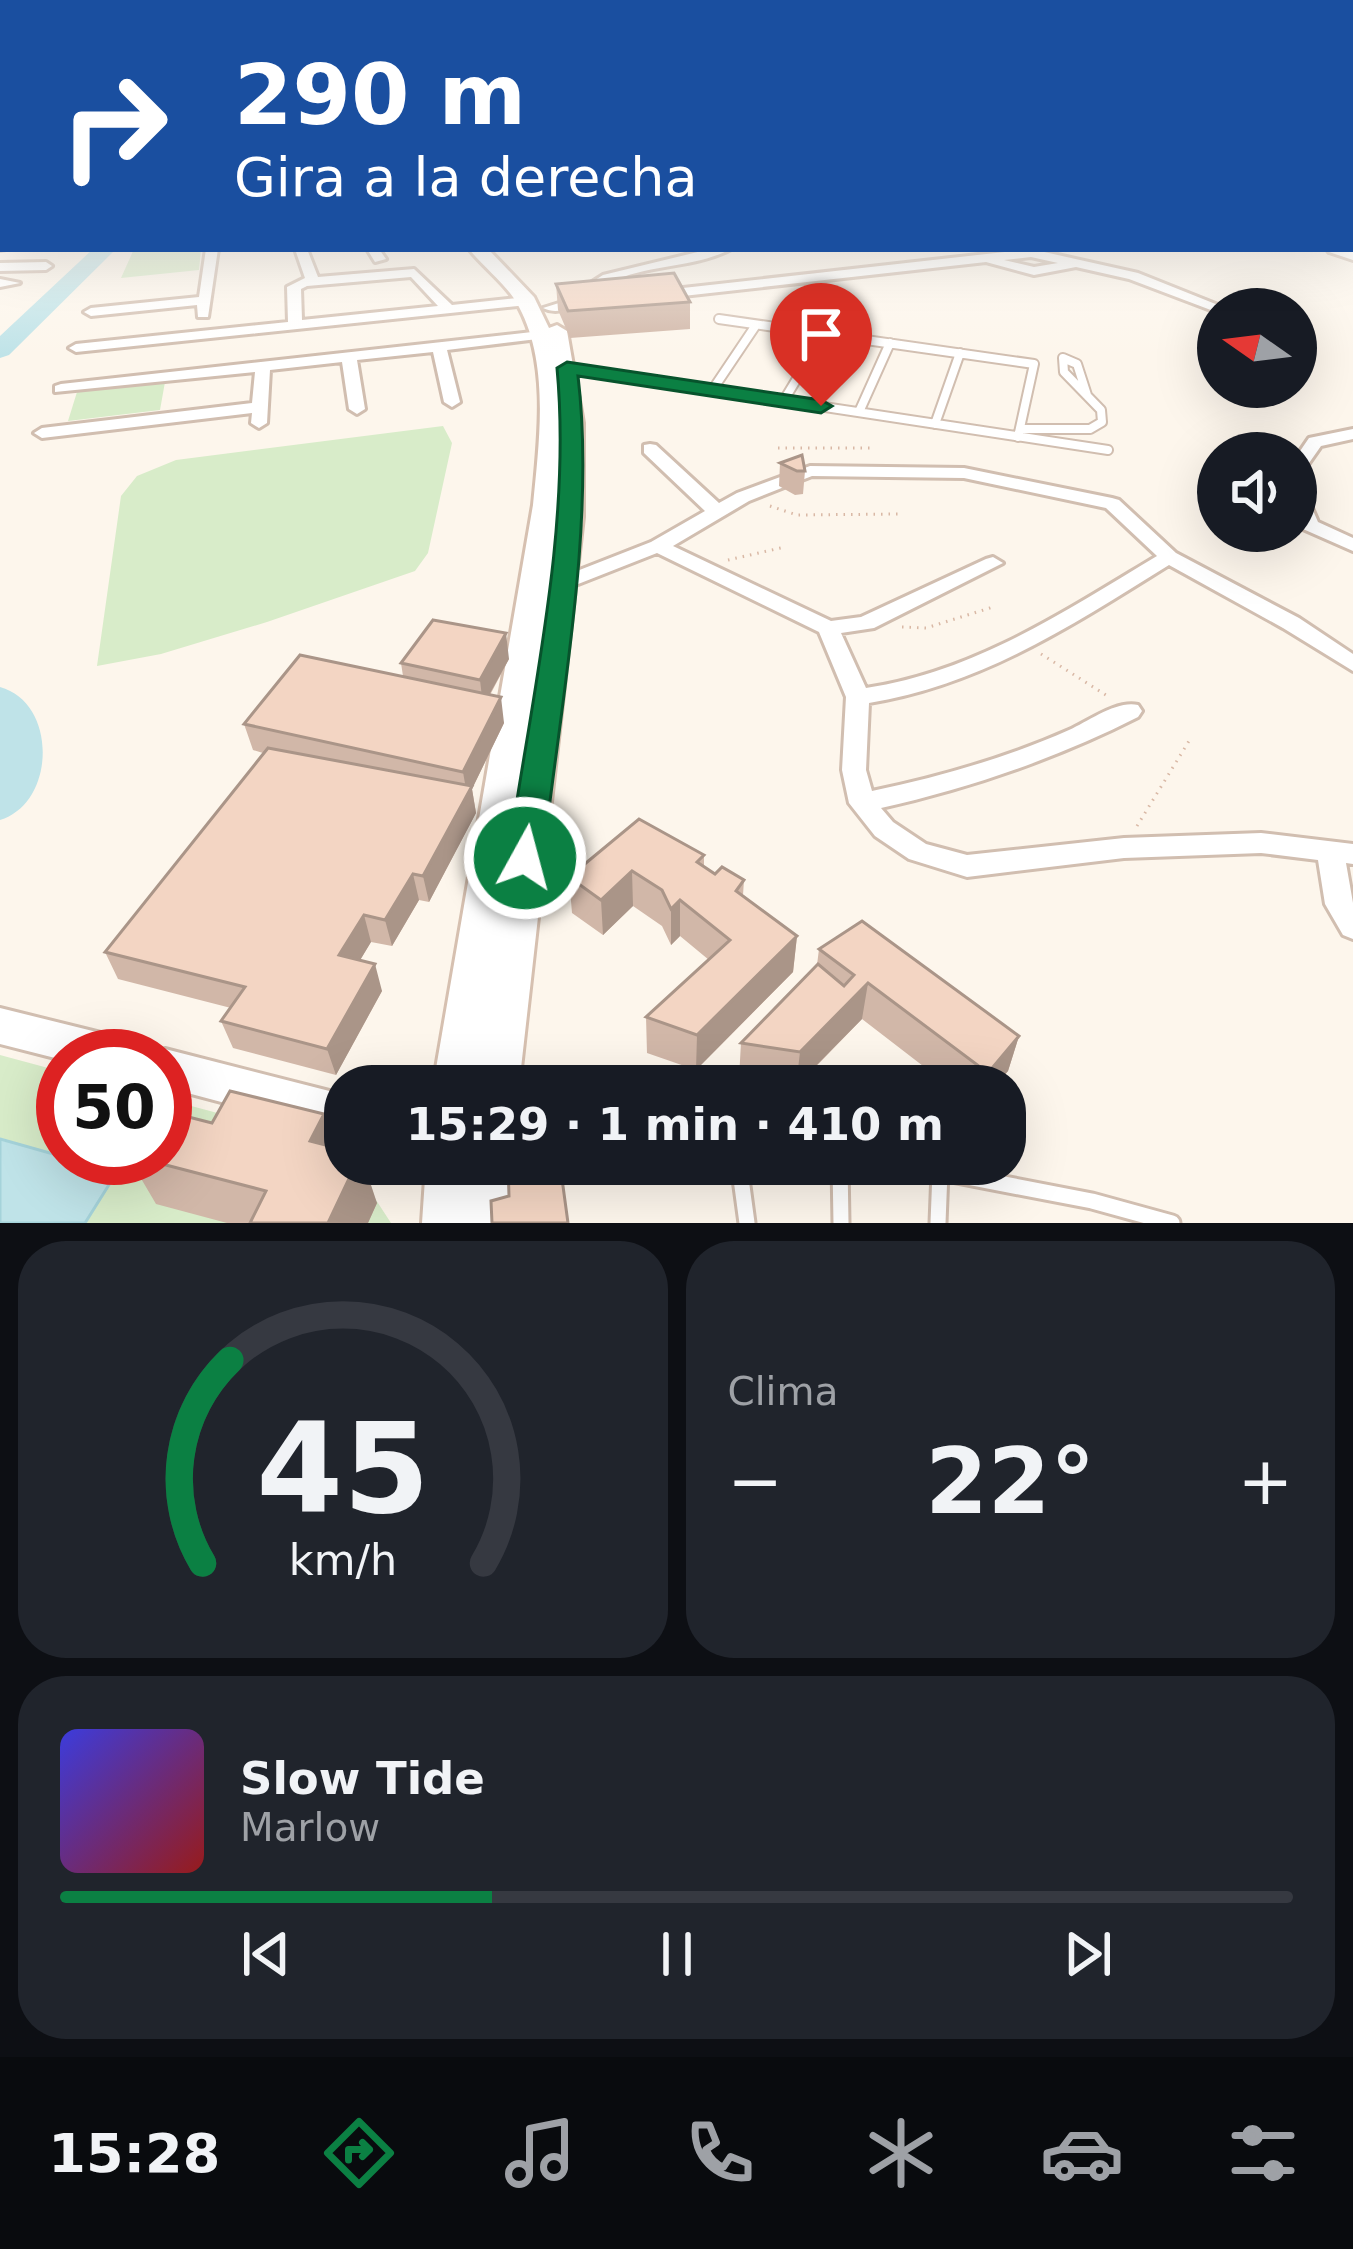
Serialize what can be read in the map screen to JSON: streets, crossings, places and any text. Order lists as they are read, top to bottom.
{
  "north": "left",
  "page": {
    "turn": ["290 m", "Gira a la derecha"],
    "limit": "50",
    "trip": "15:29 · 1 min · 410 m",
    "tile": "Clima",
    "heat": ["−", "22°", "+"],
    "song": ["Slow Tide", "Marlow"],
    "tabs": "15:28",
    "gauge": ["45", "km/h"]
  }
}
